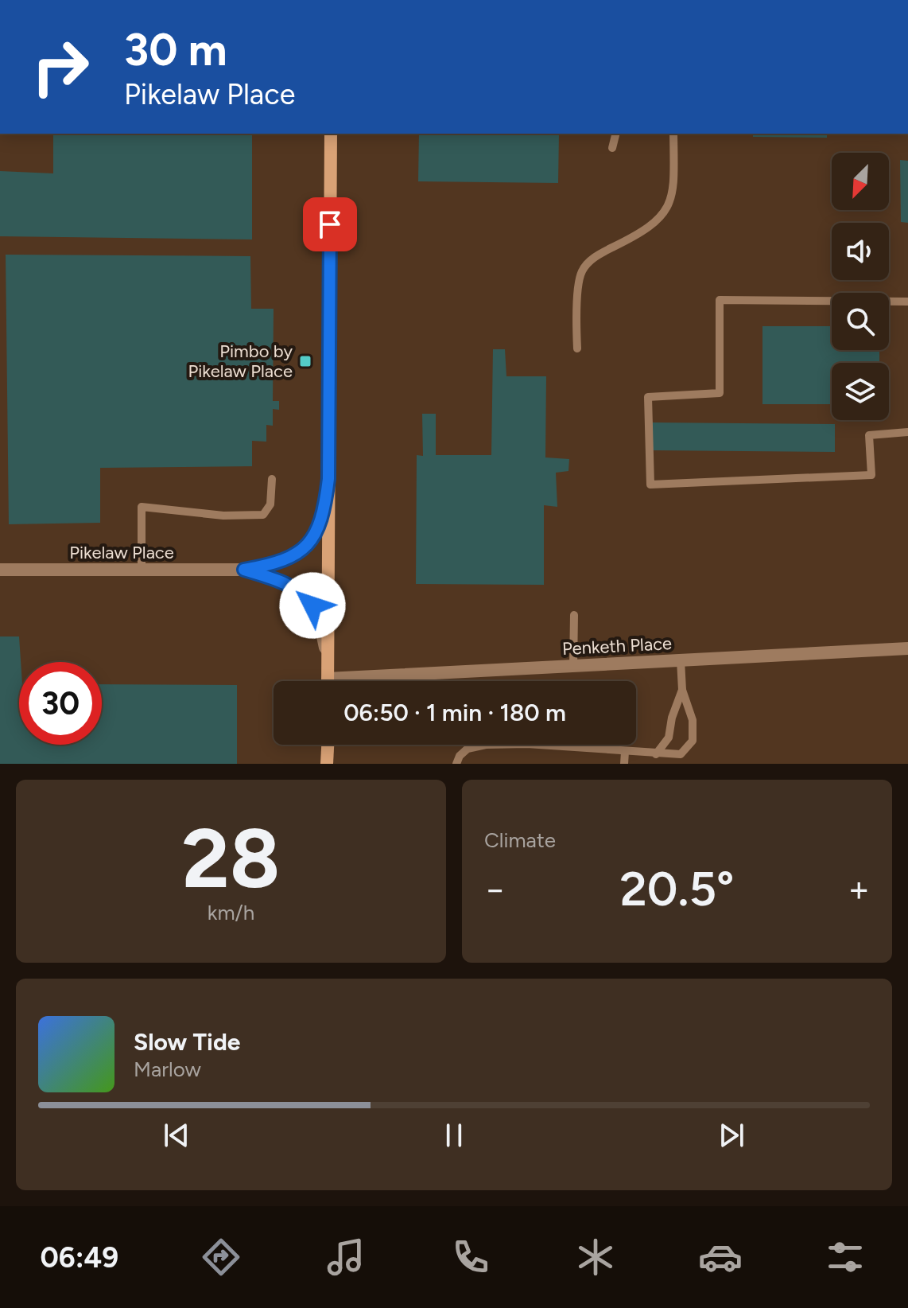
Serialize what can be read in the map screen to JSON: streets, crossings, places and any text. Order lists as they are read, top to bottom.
{
  "streets": {
    "street": ["Pikelaw Place", "Penketh Place"]
  },
  "places": {
    "transit": ["Pimbo by Pikelaw Place"]
  },
  "north": "bottom left",
  "page": {
    "turn": ["30 m", "Pikelaw Place"],
    "limit": "30",
    "trip": "06:50 · 1 min · 180 m",
    "tile": [
      ["28", "km/h"],
      "Climate"
    ],
    "heat": ["−", "20.5°", "+"],
    "song": ["Slow Tide", "Marlow"],
    "tabs": "06:49"
  }
}
